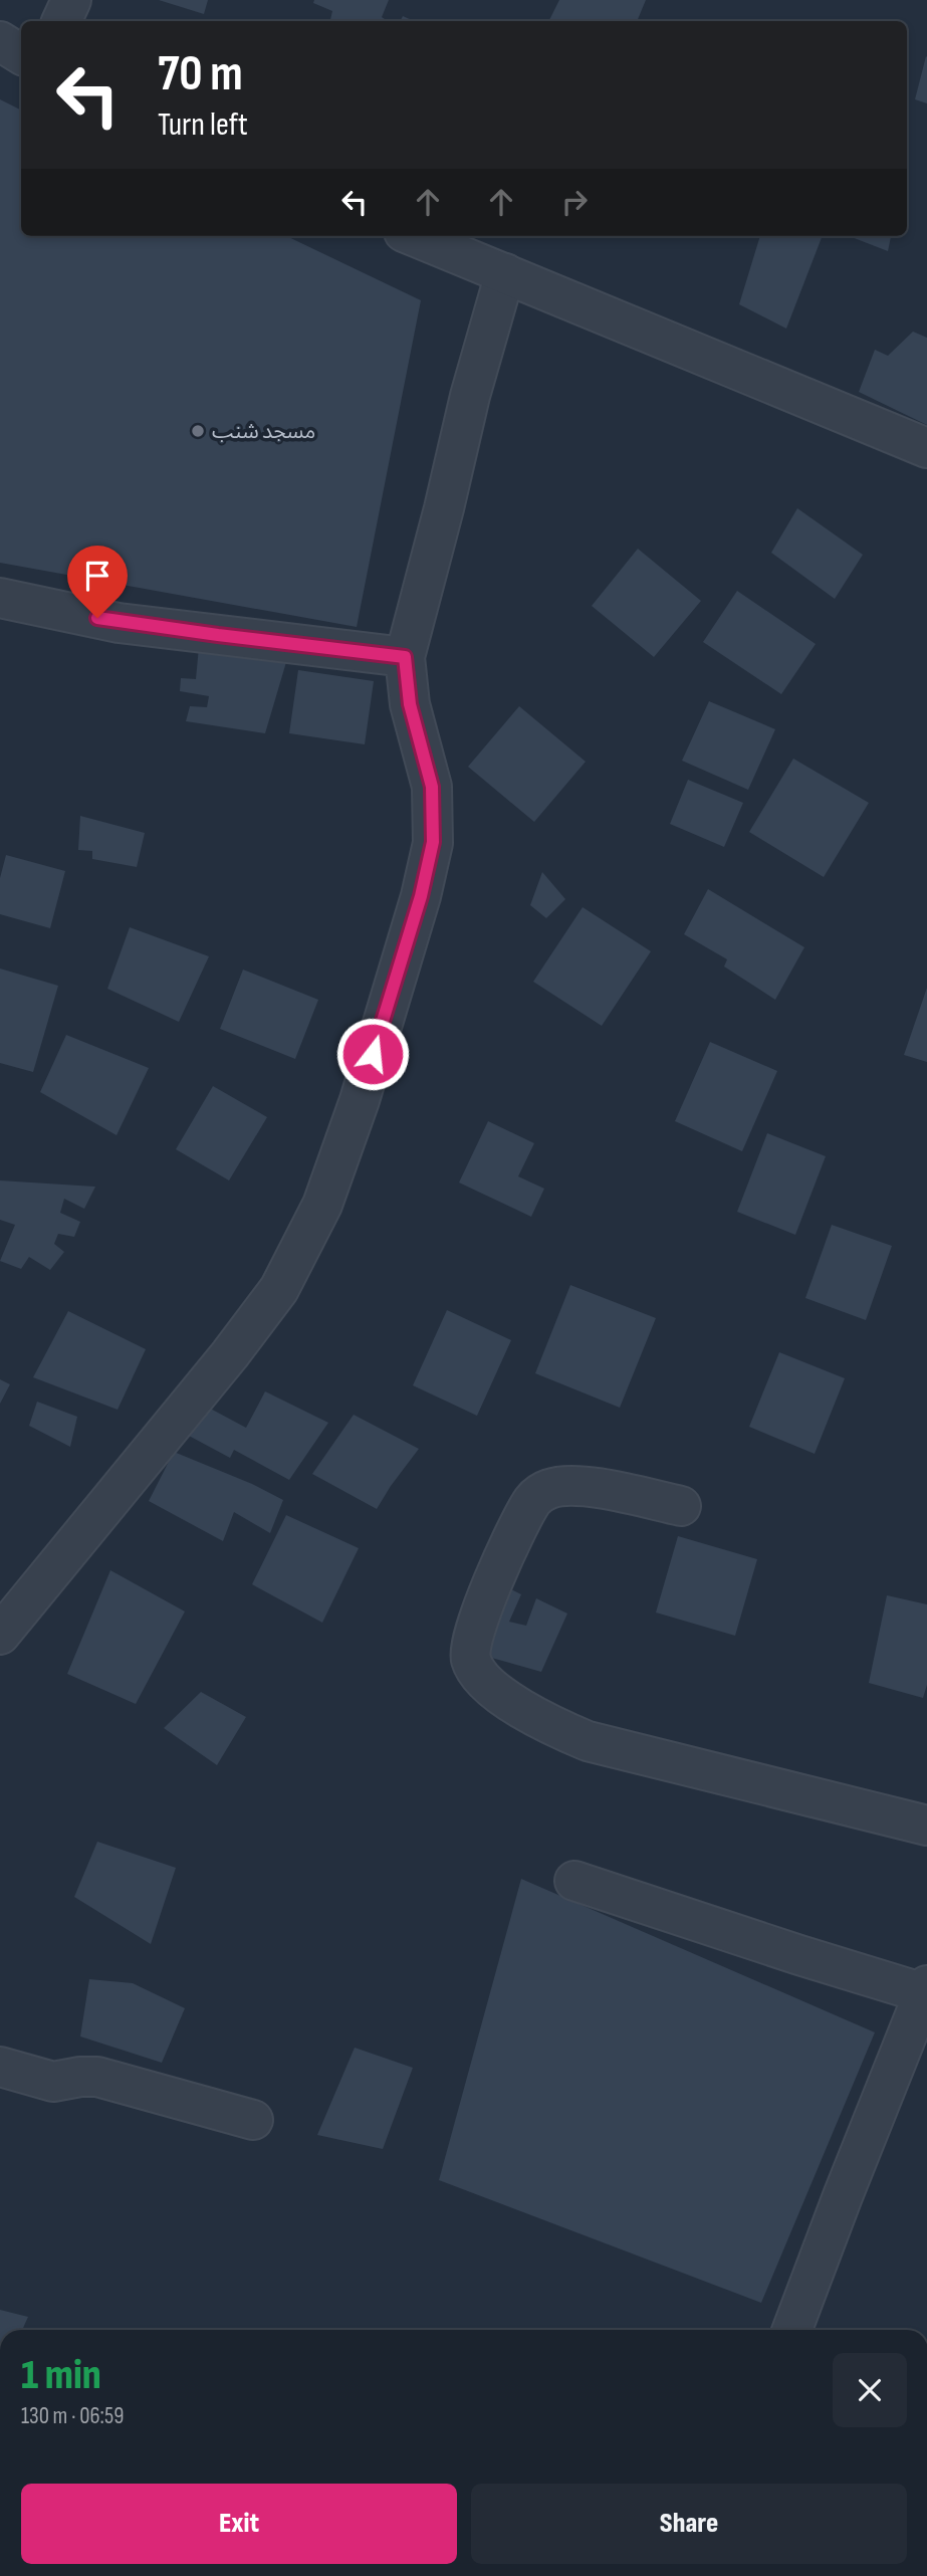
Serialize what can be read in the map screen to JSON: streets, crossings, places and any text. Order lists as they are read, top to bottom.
{
  "places": ["مسجد شنب"],
  "page": {
    "turn": ["70 m", "Turn left"],
    "heading": ["1 min", "130 m · 06:59"],
    "buttons": ["Exit", "Share"]
  }
}
